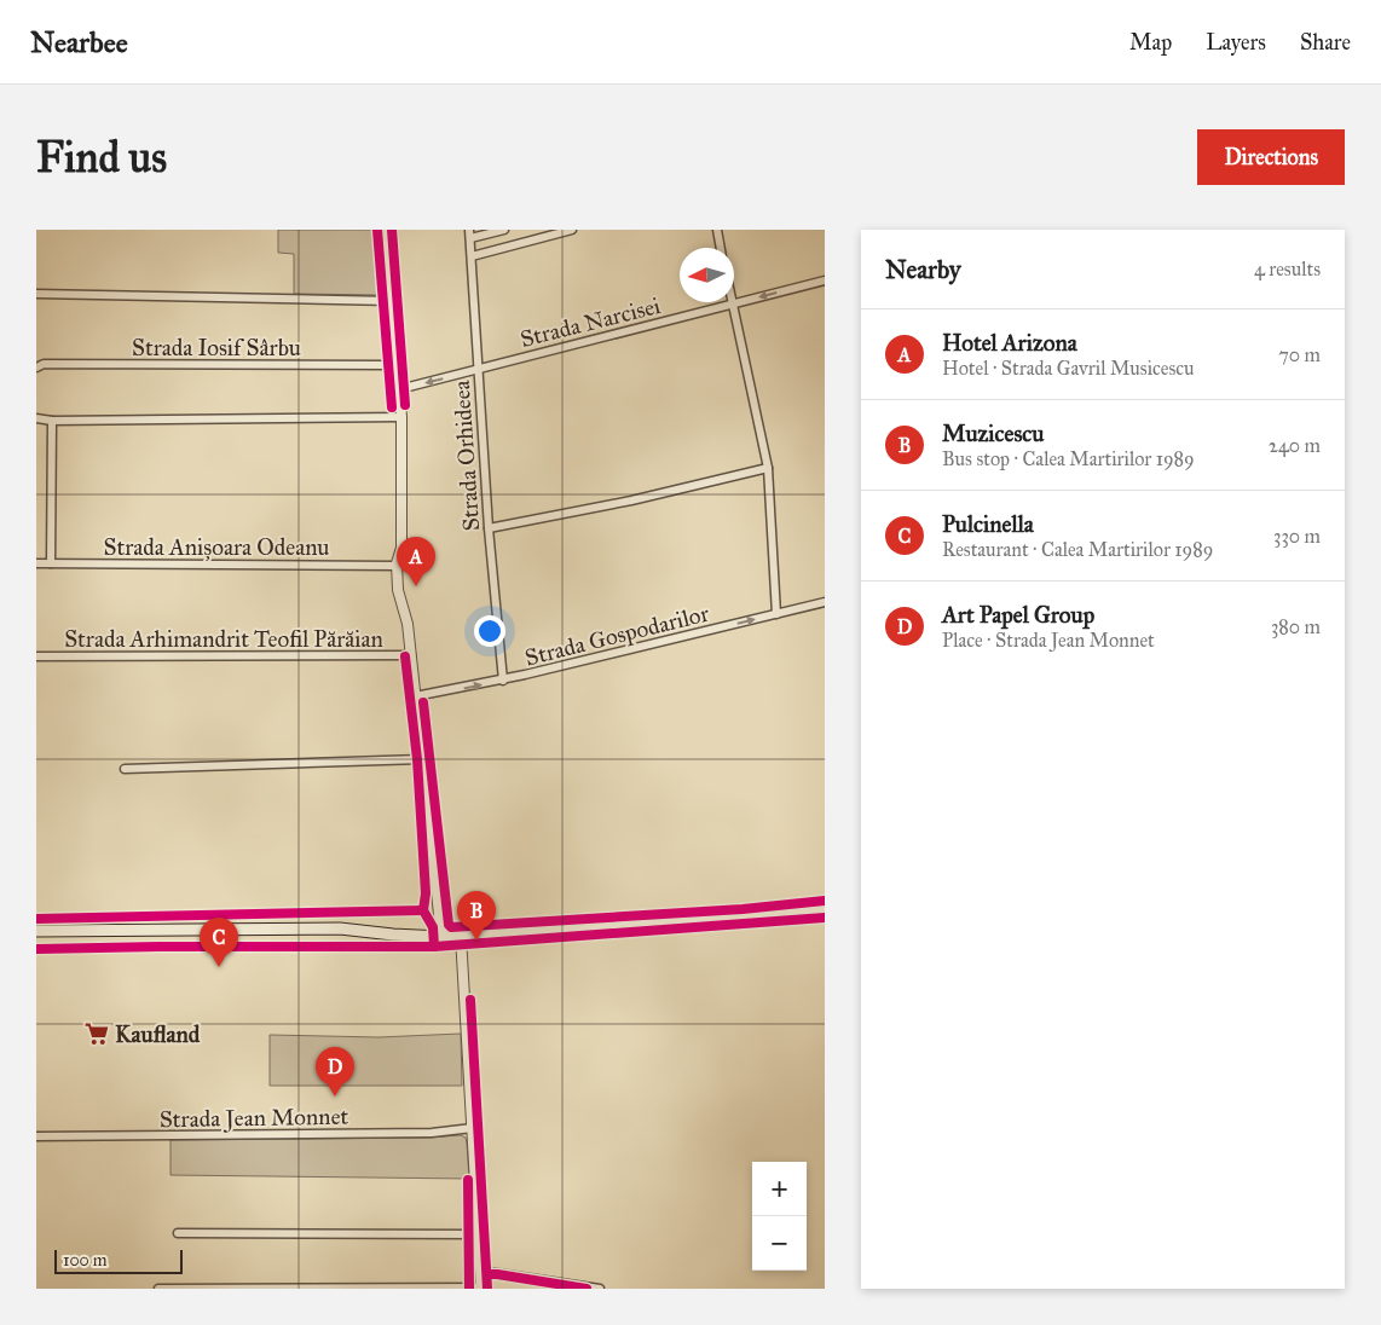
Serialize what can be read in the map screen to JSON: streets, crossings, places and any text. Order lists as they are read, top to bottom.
{
  "streets": {
    "street": [
      "Strada Narcisei",
      "Strada Iosif Sârbu",
      "Strada Orhideea",
      "Strada Anișoara Odeanu",
      "Strada Gospodarilor",
      "Strada Arhimandrit Teofil Părăian",
      "Strada Jean Monnet"
    ]
  },
  "crossings": [
    ["Strada Narcisei", "Strada Orhideea"],
    ["Strada Orhideea", "Strada Gospodarilor"]
  ],
  "one_way": ["Strada Narcisei", "Strada Gospodarilor"],
  "places": {
    "supermarket": ["Kaufland"]
  },
  "scale_bar": "100 m",
  "north": "left",
  "page": {
    "header": "Nearbee",
    "nav": ["Map", "Layers", "Share"],
    "buttons": "Directions",
    "title": "Find us",
    "heading": ["Nearby", "4 results"],
    "list": [
      {
        "mark": "A",
        "name": "Hotel Arizona",
        "note": "Hotel · Strada Gavril Musicescu",
        "value": "70 m"
      },
      {
        "mark": "B",
        "name": "Muzicescu",
        "note": "Bus stop · Calea Martirilor 1989",
        "value": "240 m"
      },
      {
        "mark": "C",
        "name": "Pulcinella",
        "note": "Restaurant · Calea Martirilor 1989",
        "value": "330 m"
      },
      {
        "mark": "D",
        "name": "Art Papel Group",
        "note": "Place · Strada Jean Monnet",
        "value": "380 m"
      }
    ],
    "pins": [
      "A",
      "B",
      "C",
      "D"
    ],
    "map_buttons": ["+", "−"],
    "scale": "100 m"
  }
}
